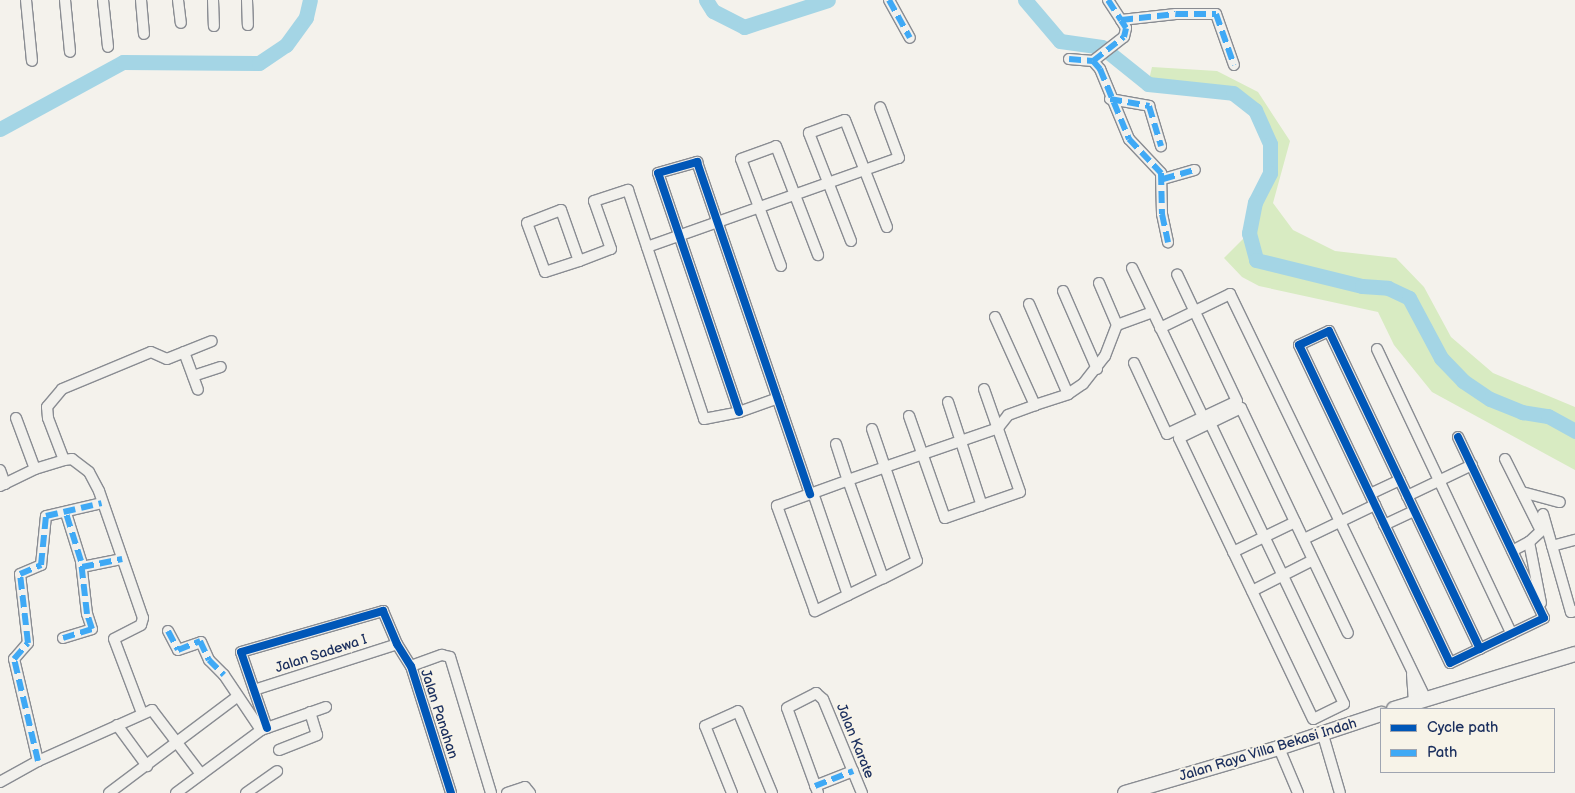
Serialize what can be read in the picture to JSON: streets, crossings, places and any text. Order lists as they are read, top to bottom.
{
  "streets": {
    "main road": ["Jalan Raya Villa Bekasi Indah"],
    "street": ["Jalan Sadewa I", "Jalan Panahan", "Jalan Karate"]
  },
  "crossings": [
    ["Jalan Sadewa I", "Jalan Panahan"]
  ],
  "legend": ["Cycle path", "Path"]
}
